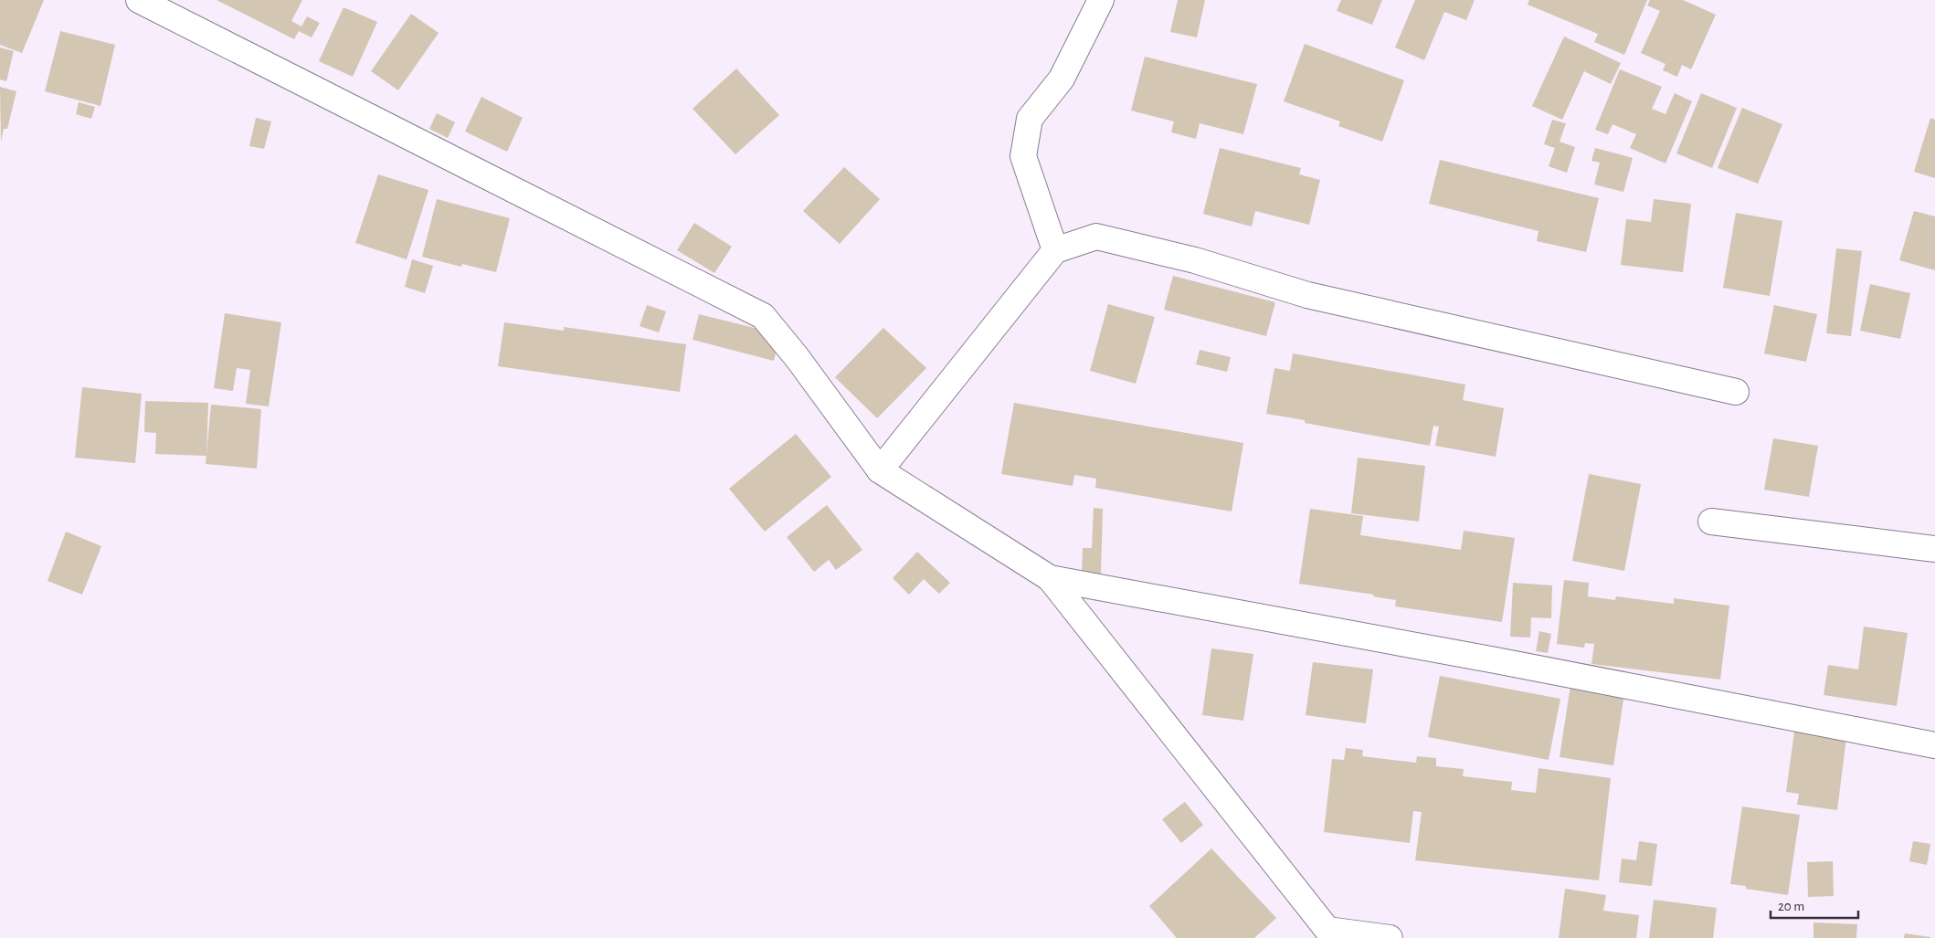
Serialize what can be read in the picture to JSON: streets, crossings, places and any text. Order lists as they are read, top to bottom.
{
  "scale_bar": "20 m"
}
